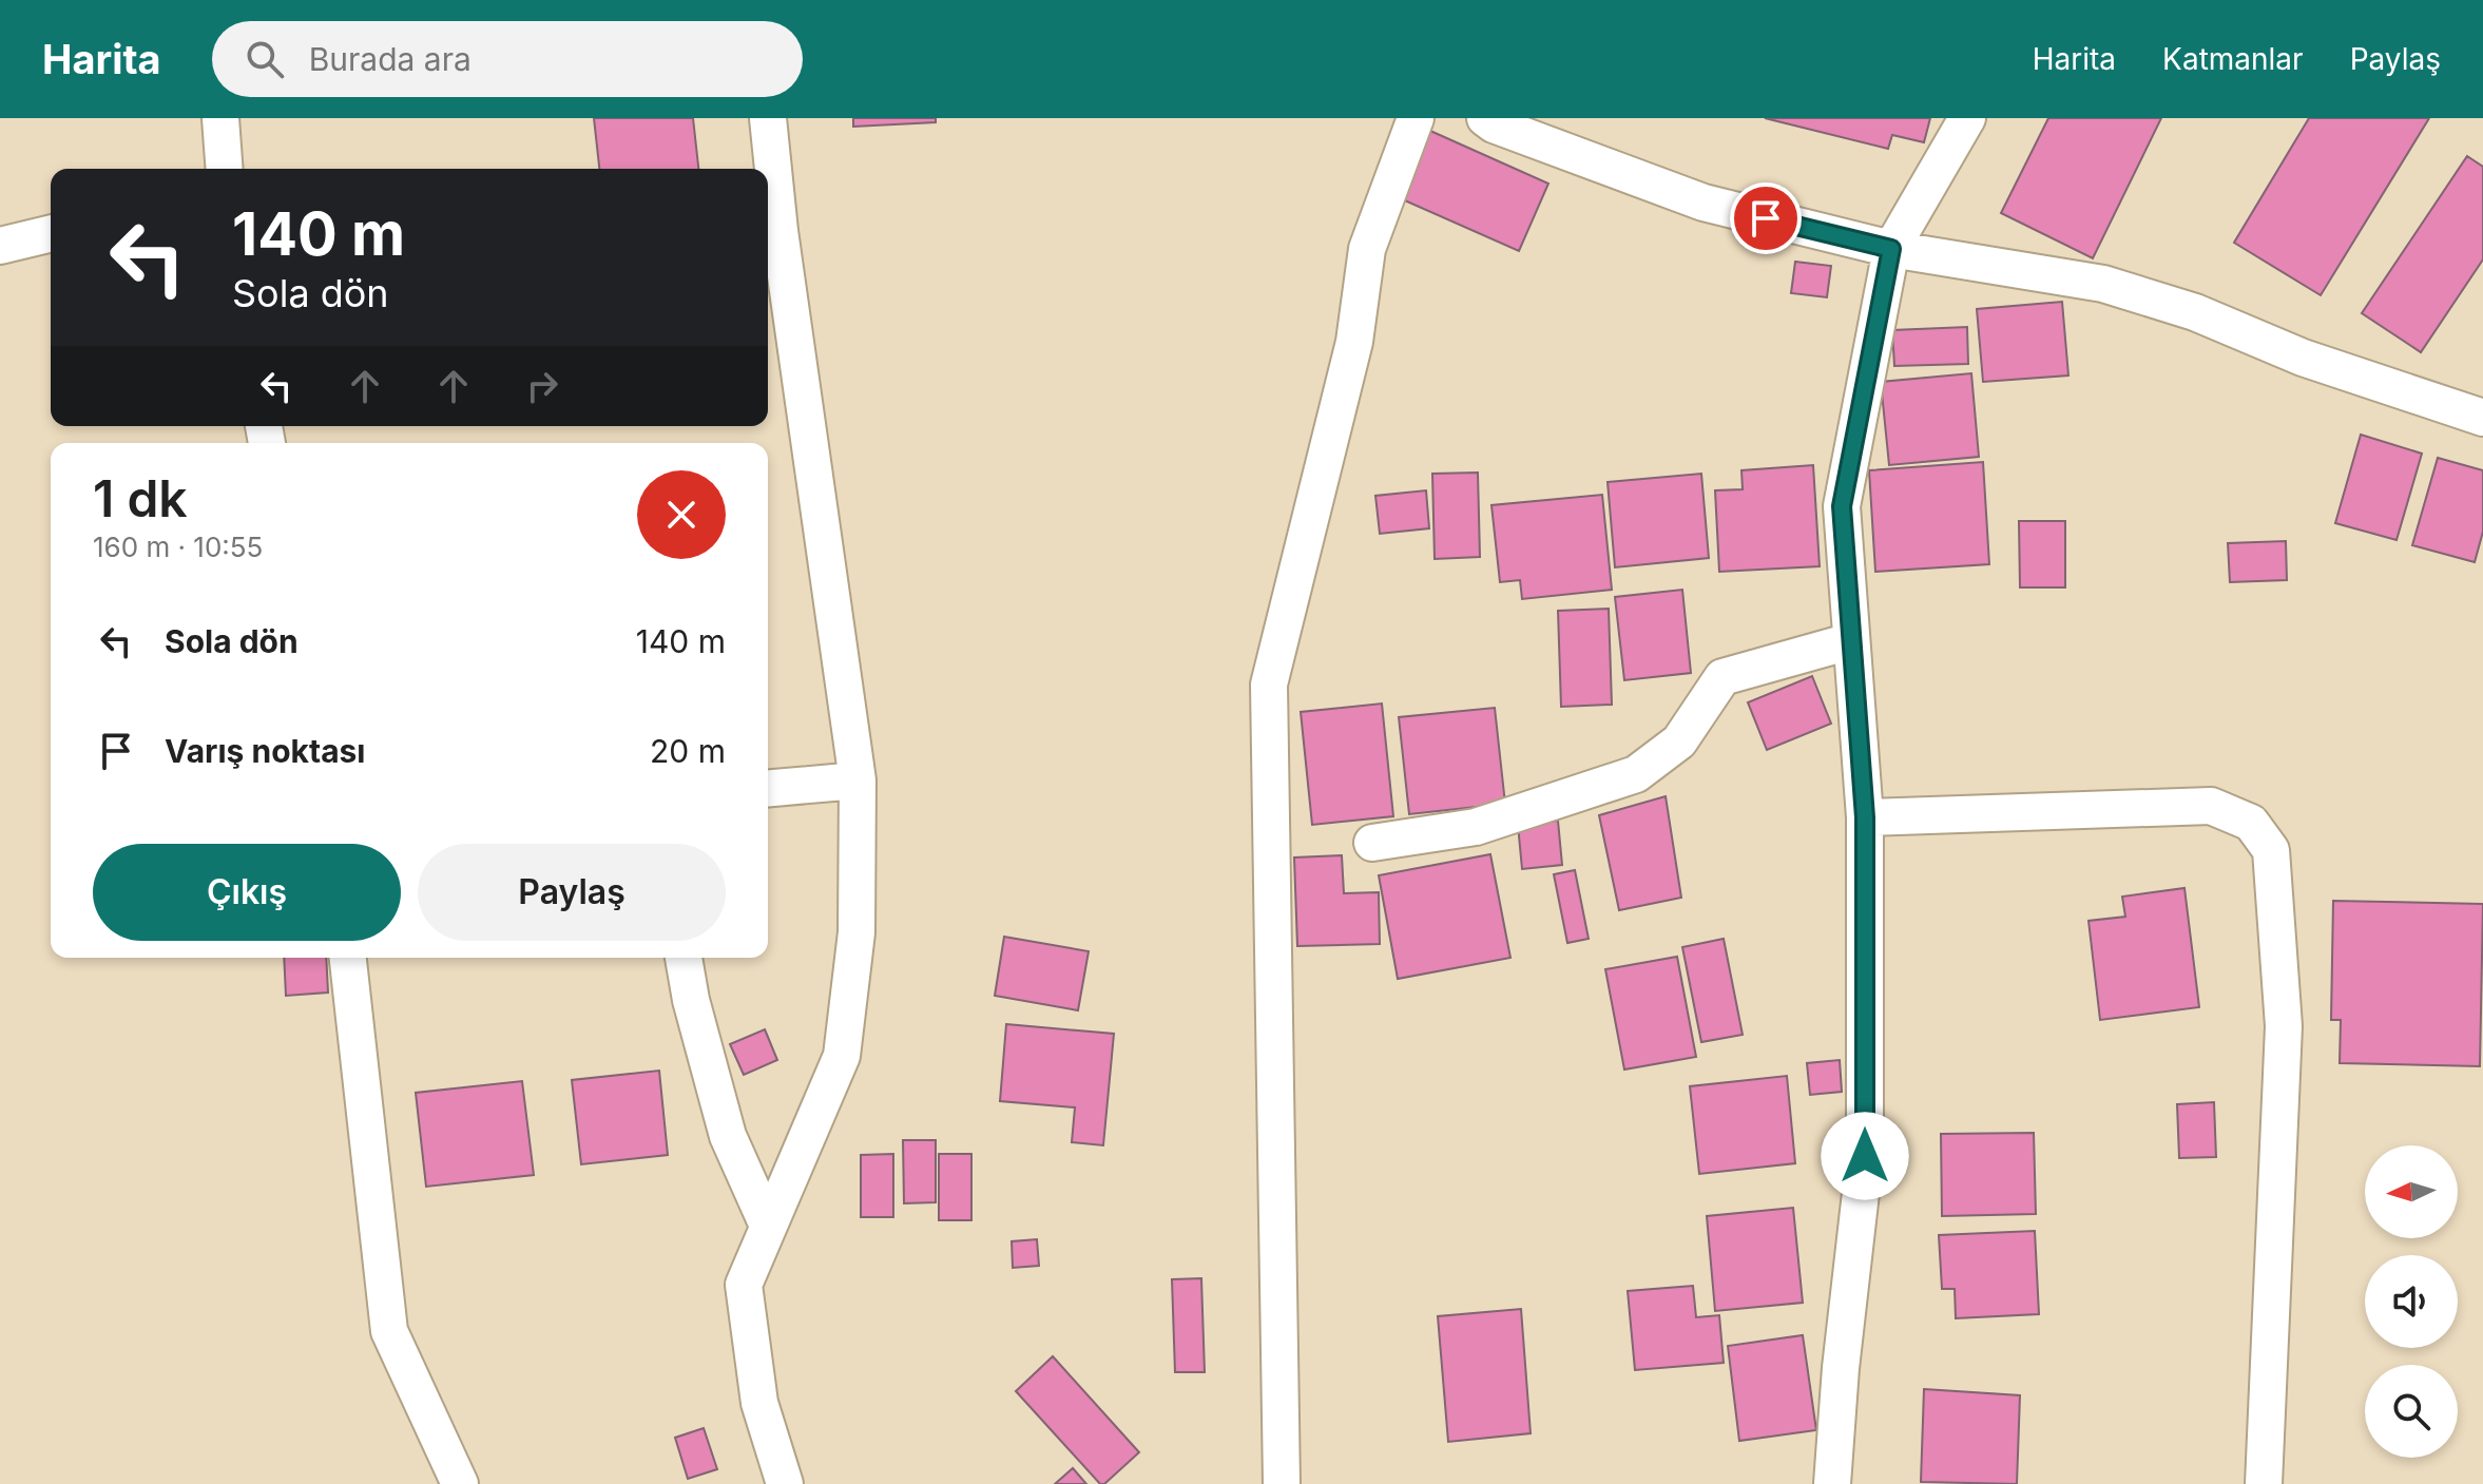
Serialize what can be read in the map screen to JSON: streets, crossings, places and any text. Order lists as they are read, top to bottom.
{
  "north": "left",
  "page": {
    "header": "Harita",
    "search": "Burada ara",
    "nav": ["Harita", "Katmanlar", "Paylaş"],
    "turn": ["140 m", "Sola dön"],
    "heading": ["1 dk", "160 m · 10:55"],
    "list": [
      {
        "name": "Sola dön",
        "value": "140 m"
      },
      {
        "name": "Varış noktası",
        "value": "20 m"
      }
    ],
    "buttons": ["Çıkış", "Paylaş"]
  }
}
